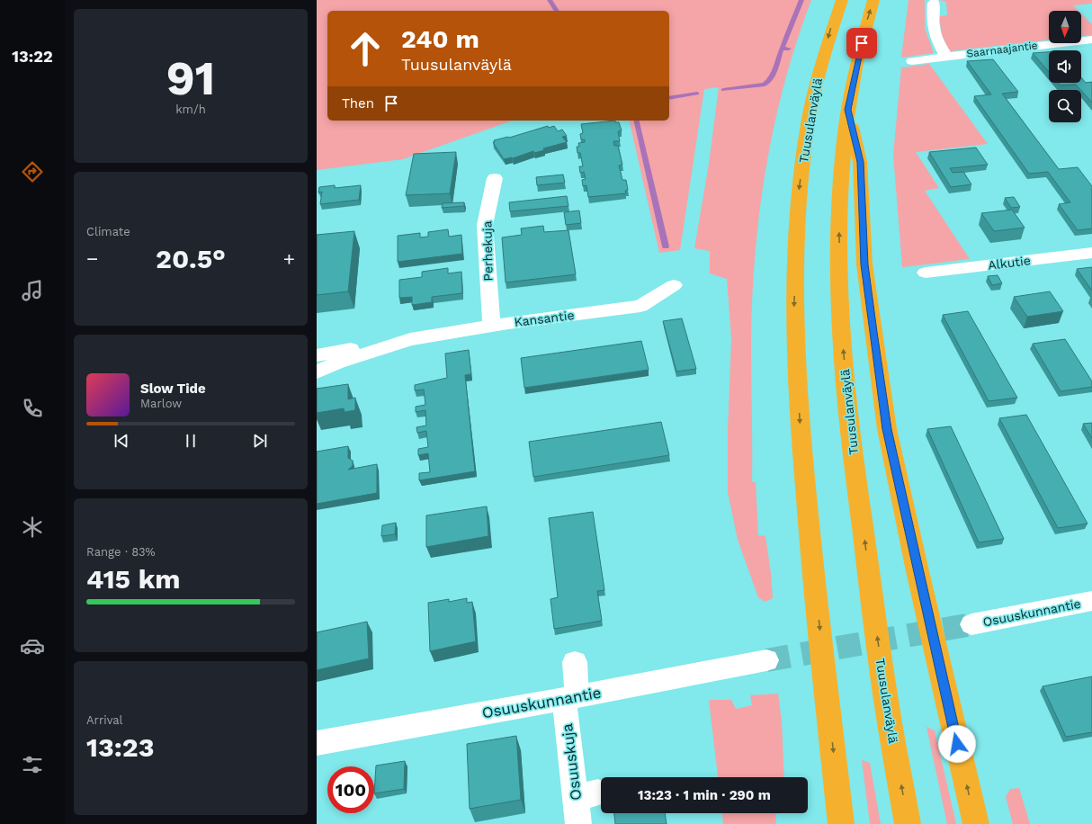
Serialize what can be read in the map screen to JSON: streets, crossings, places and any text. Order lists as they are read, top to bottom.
{
  "streets": {
    "highway": ["Tuusulanväylä"],
    "street": [
      "Saarnaajantie",
      "Perhekuja",
      "Alkutie",
      "Kansantie",
      "Osuuskunnantie",
      "Osuuskuja"
    ]
  },
  "crossings": [
    ["Perhekuja", "Kansantie"],
    ["Osuuskunnantie", "Osuuskuja"]
  ],
  "north": "bottom",
  "page": {
    "tabs": "13:22",
    "tile": [
      ["91", "km/h"],
      "Climate",
      ["Range · 83%", "415 km"],
      ["Arrival", "13:23"]
    ],
    "turn": ["240 m", "Tuusulanväylä"],
    "then": "Then",
    "heat": ["−", "20.5°", "+"],
    "song": ["Slow Tide", "Marlow"],
    "limit": "100",
    "trip": "13:23 · 1 min · 290 m"
  }
}
